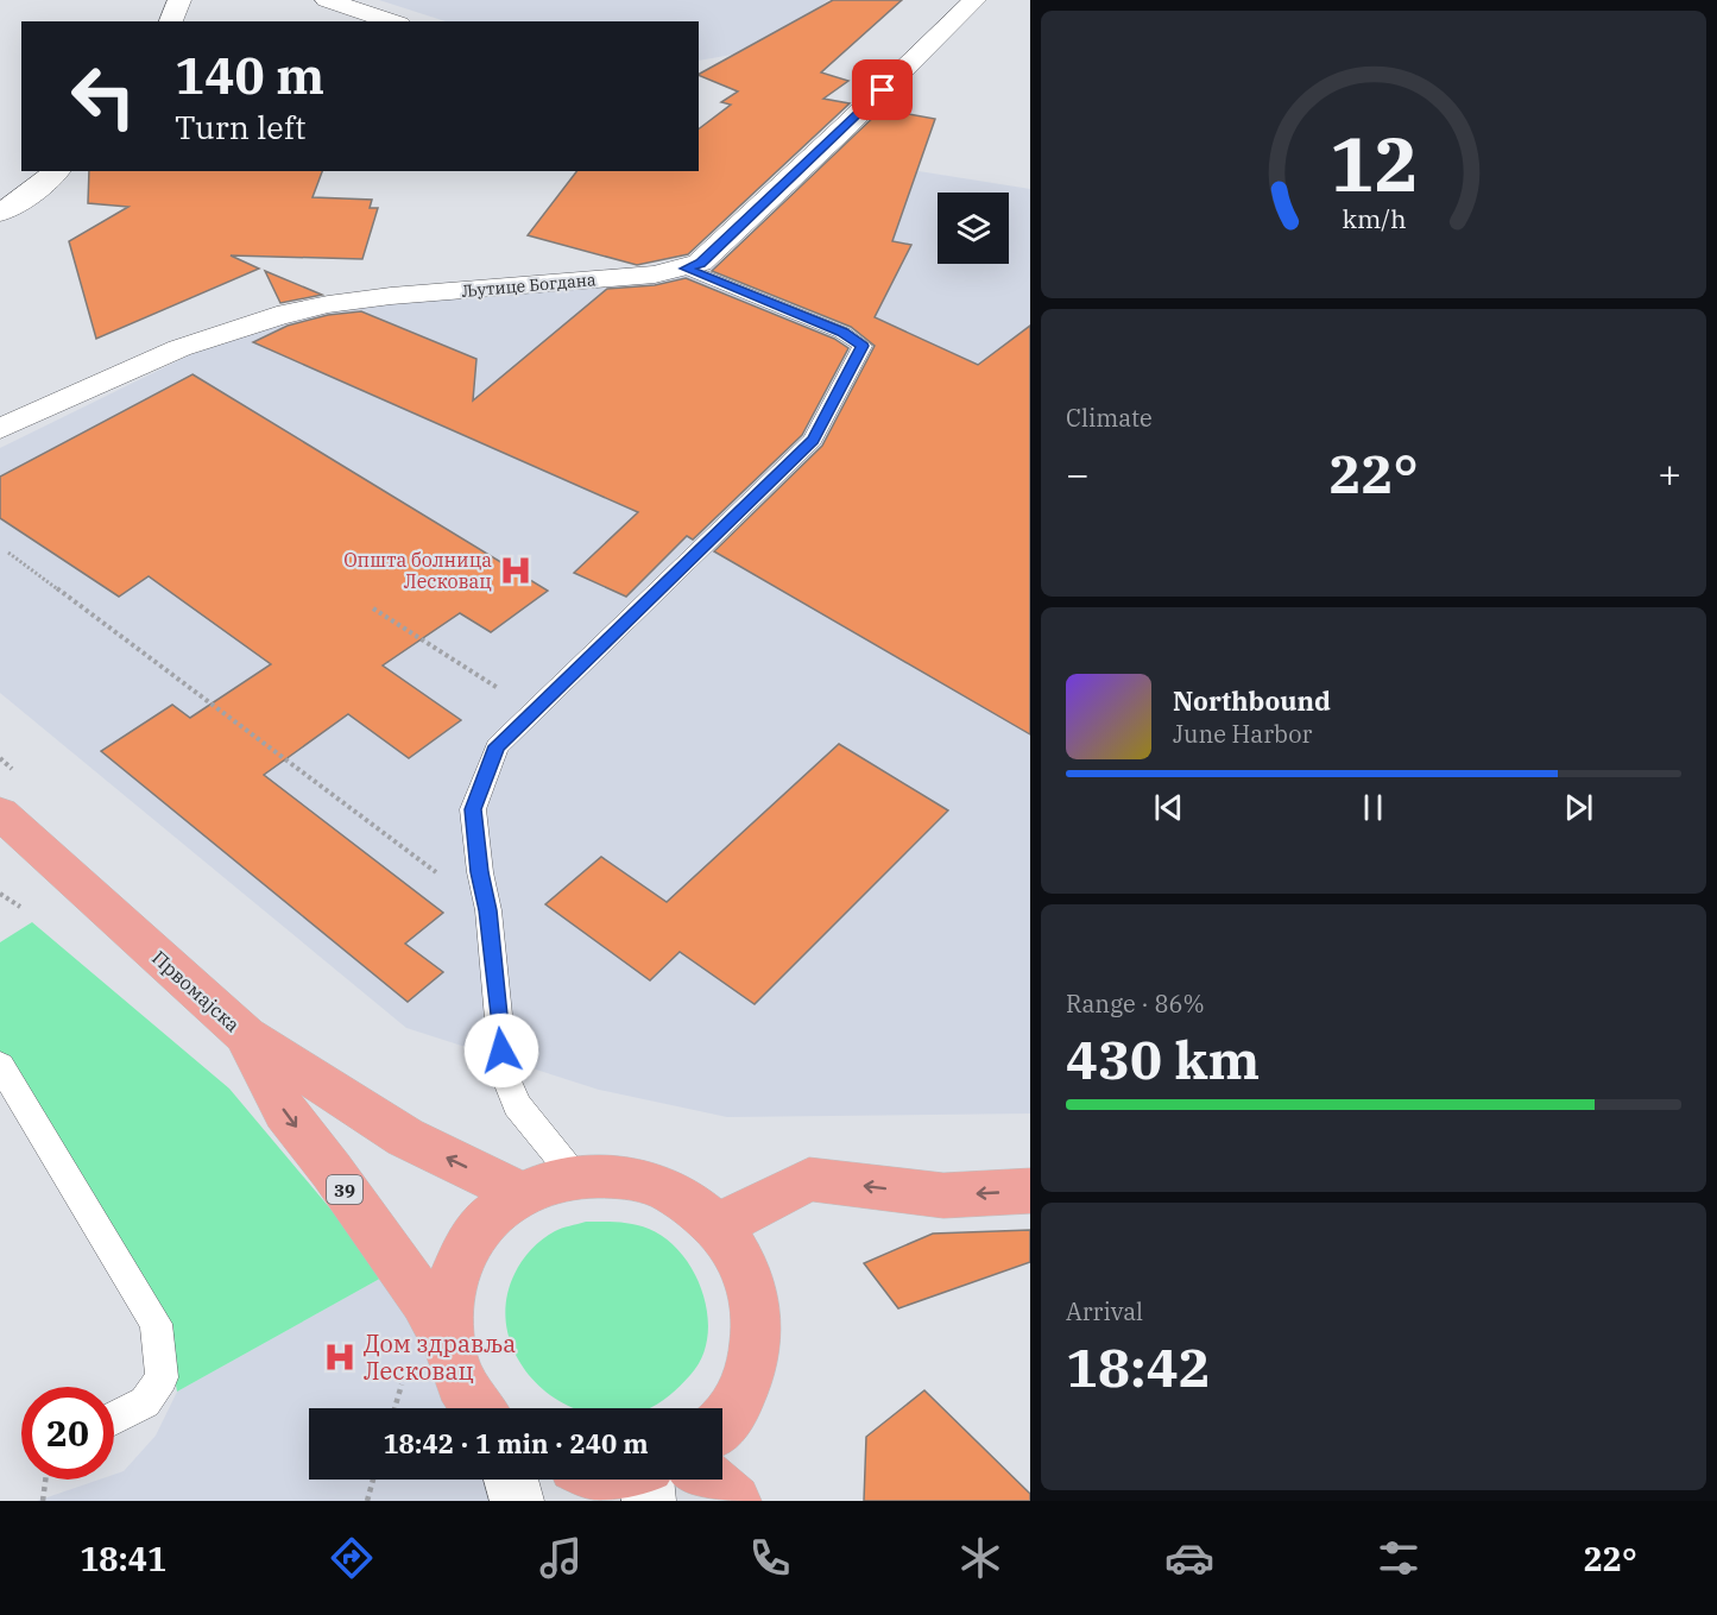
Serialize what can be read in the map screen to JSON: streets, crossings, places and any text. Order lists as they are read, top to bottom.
{
  "streets": {
    "main road": ["Првомајска", "39"],
    "street": ["Љутице Богдана"]
  },
  "one_way": ["Првомајска"],
  "places": {
    "hospital": ["Општа болница Лесковац", "Дом здравља Лесковац"]
  },
  "page": {
    "turn": ["140 m", "Turn left"],
    "tile": [
      "Climate",
      ["Range · 86%", "430 km"],
      ["Arrival", "18:42"]
    ],
    "heat": ["−", "22°", "+"],
    "song": ["Northbound", "June Harbor"],
    "limit": "20",
    "trip": "18:42 · 1 min · 240 m",
    "tabs": ["18:41", "22°"],
    "gauge": ["12", "km/h"]
  }
}
